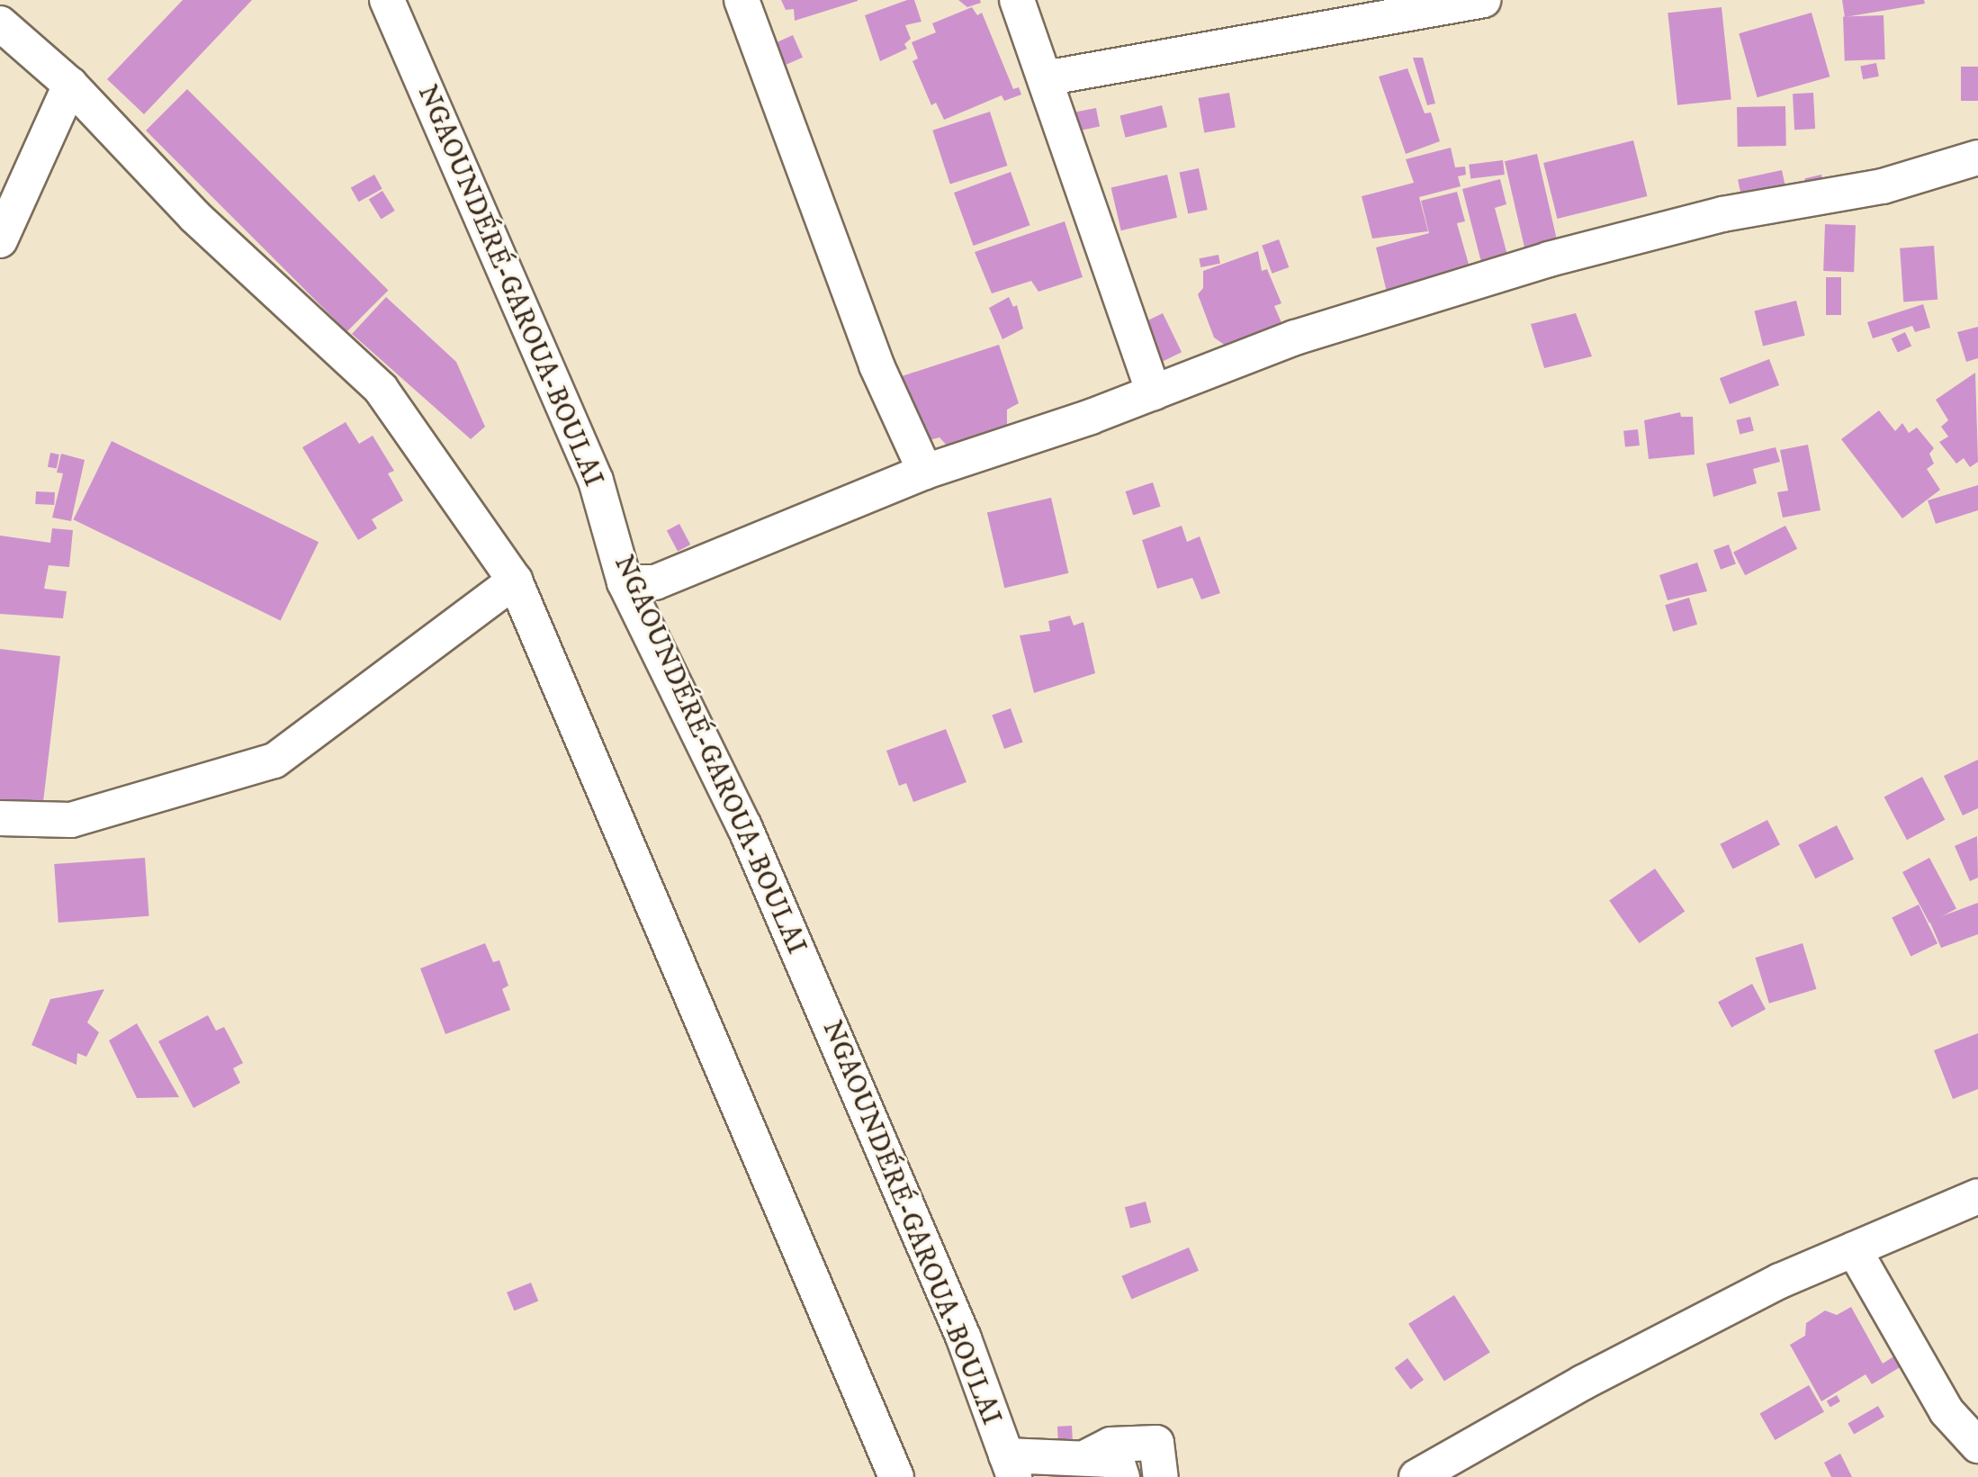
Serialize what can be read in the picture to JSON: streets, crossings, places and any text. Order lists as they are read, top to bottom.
{
  "streets": {
    "main road": ["NGAOUNDÉRÉ-GAROUA-BOULAI"]
  }
}
